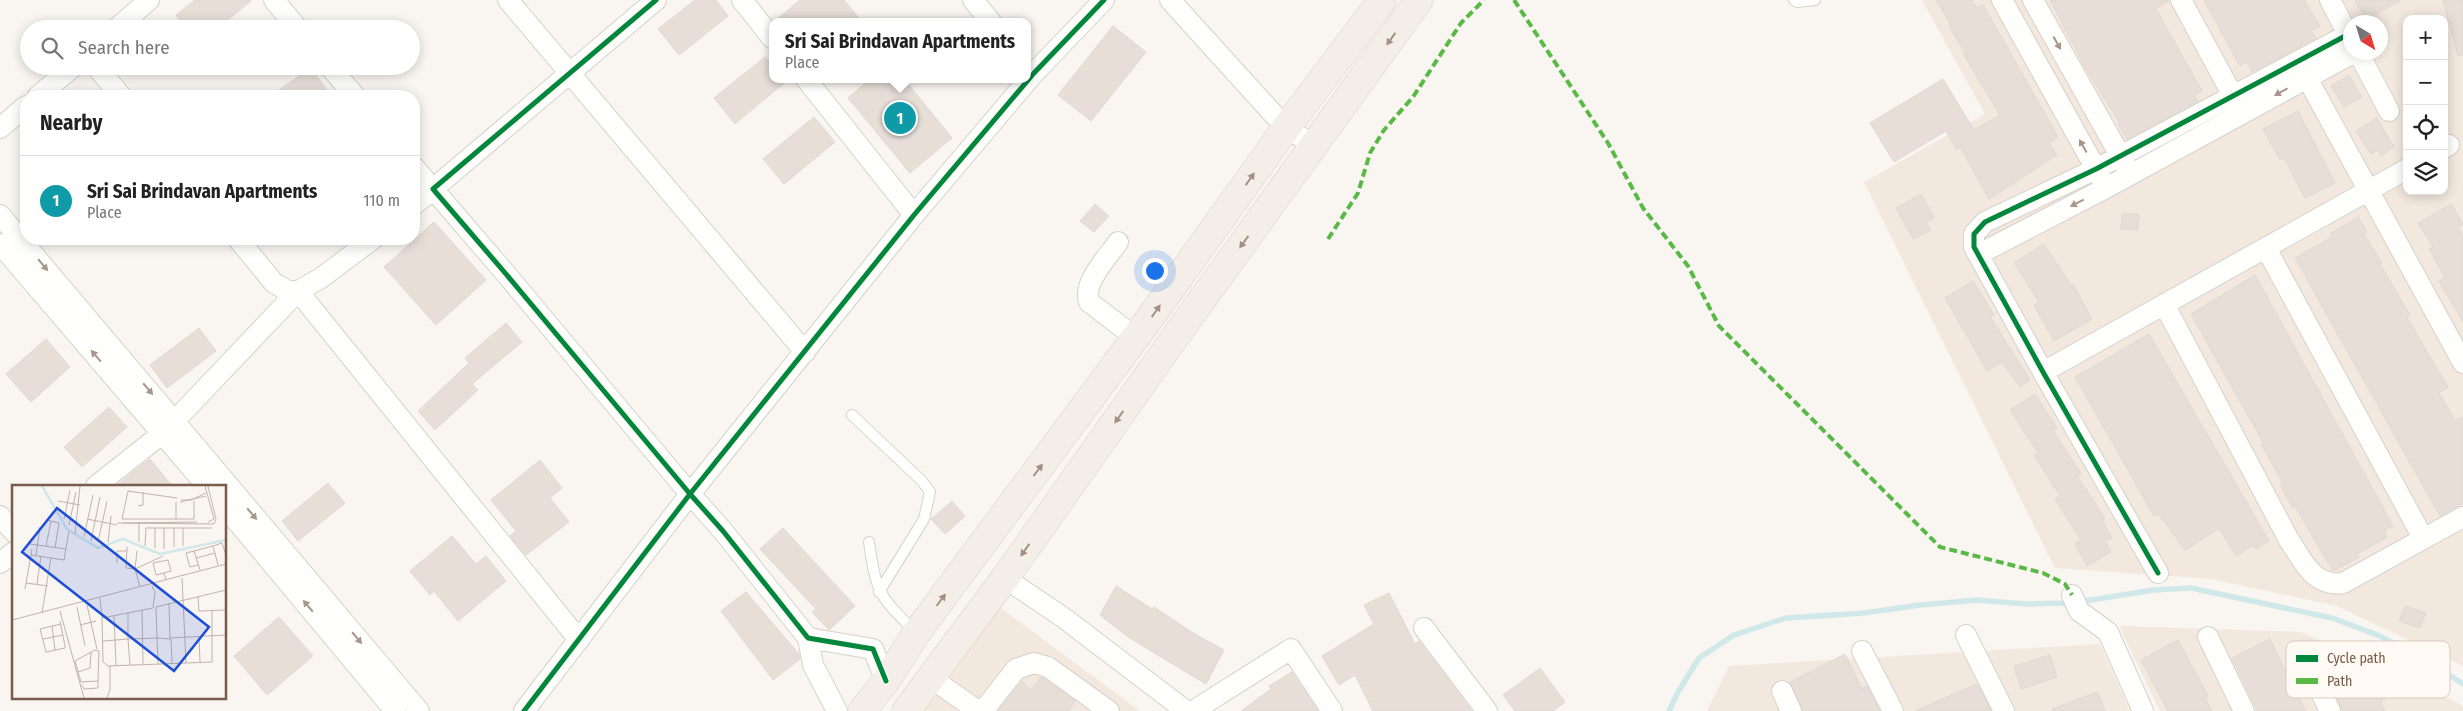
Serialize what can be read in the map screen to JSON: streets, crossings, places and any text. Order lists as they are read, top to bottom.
{
  "legend": ["Cycle path", "Path"],
  "north": "bottom right",
  "page": {
    "map_buttons": ["+", "−"],
    "popup": ["Sri Sai Brindavan Apartments", "Place"],
    "search": "Search here",
    "heading": "Nearby",
    "pins": "1",
    "list": [
      {
        "mark": "1",
        "name": "Sri Sai Brindavan Apartments",
        "note": "Place",
        "value": "110 m"
      }
    ]
  }
}
